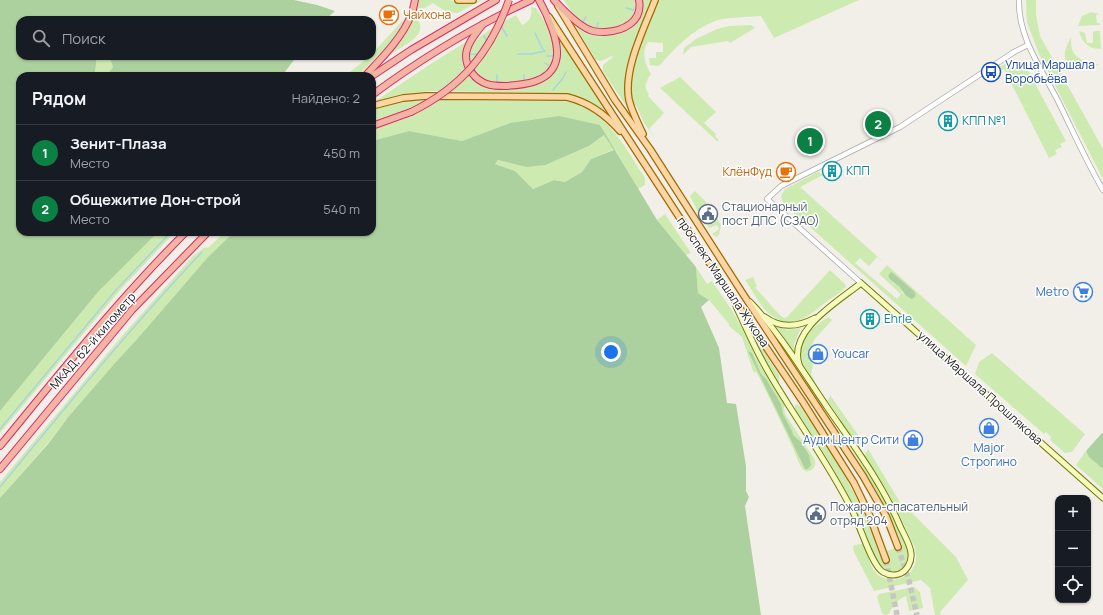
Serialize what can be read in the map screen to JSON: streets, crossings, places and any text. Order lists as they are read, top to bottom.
{
  "streets": {
    "highway": ["МКАД, 62-й километр"],
    "main road": ["проспект Маршала Жукова", "улица Маршала Прошлякова"]
  },
  "places": {
    "cafe": ["Чайхона", "КлёнФуд"],
    "bus stop": ["Улица Маршала Воробьёва"],
    "building": ["КПП №1", "КПП", "Ehrle"],
    "public building": ["Стационарный пост ДПС (СЗАО)", "Пожарно-спасательный отряд 204"],
    "supermarket": ["Metro"],
    "shop": ["Youcar", "Major Строгино", "Ауди Центр Сити"]
  },
  "page": {
    "search": "Поиск",
    "heading": ["Рядом", "Найдено: 2"],
    "pins": ["2", "1"],
    "list": [
      {
        "mark": "1",
        "name": "Зенит-Плаза",
        "note": "Место",
        "value": "450 m"
      },
      {
        "mark": "2",
        "name": "Общежитие Дон-строй",
        "note": "Место",
        "value": "540 m"
      }
    ],
    "map_buttons": ["+", "−"]
  }
}
